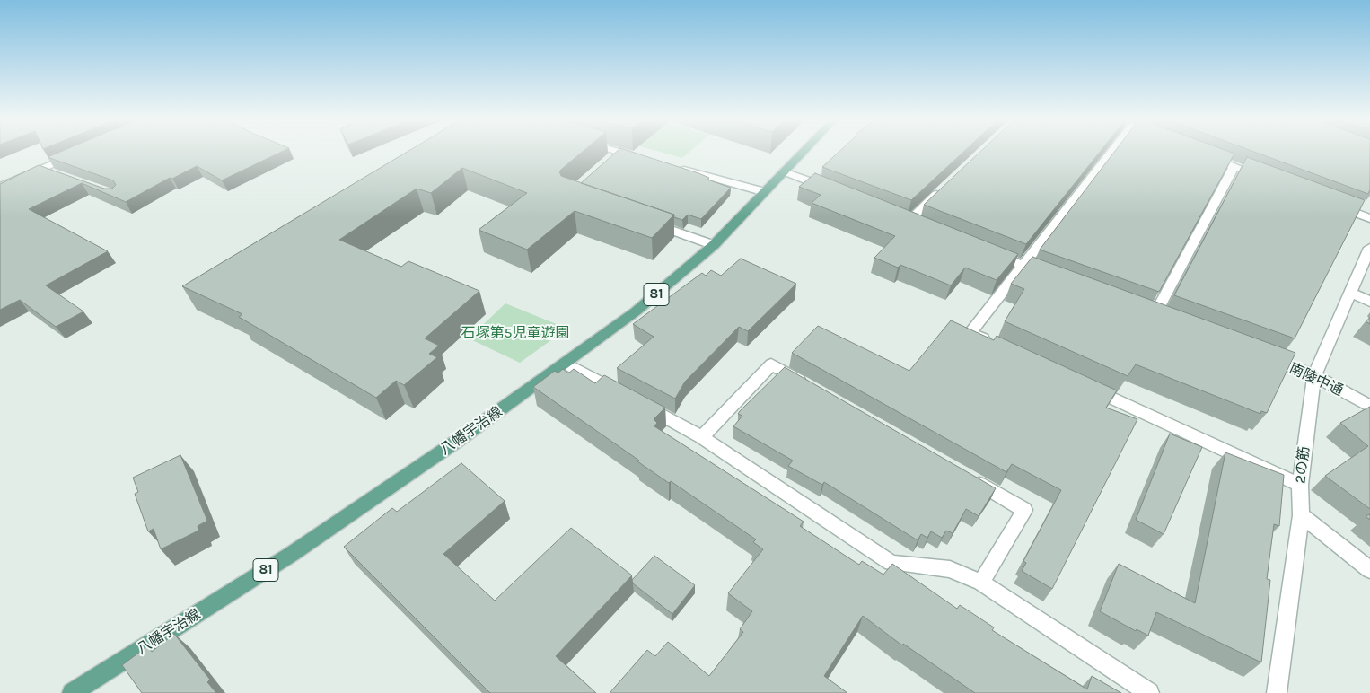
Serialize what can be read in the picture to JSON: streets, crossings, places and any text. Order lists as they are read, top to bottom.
{
  "streets": {
    "main road": ["81", "八幡宇治線"],
    "street": ["南陵中通", "2の筋"]
  },
  "crossings": [
    ["南陵中通", "2の筋"]
  ],
  "parks": ["石塚第5児童遊園"]
}
